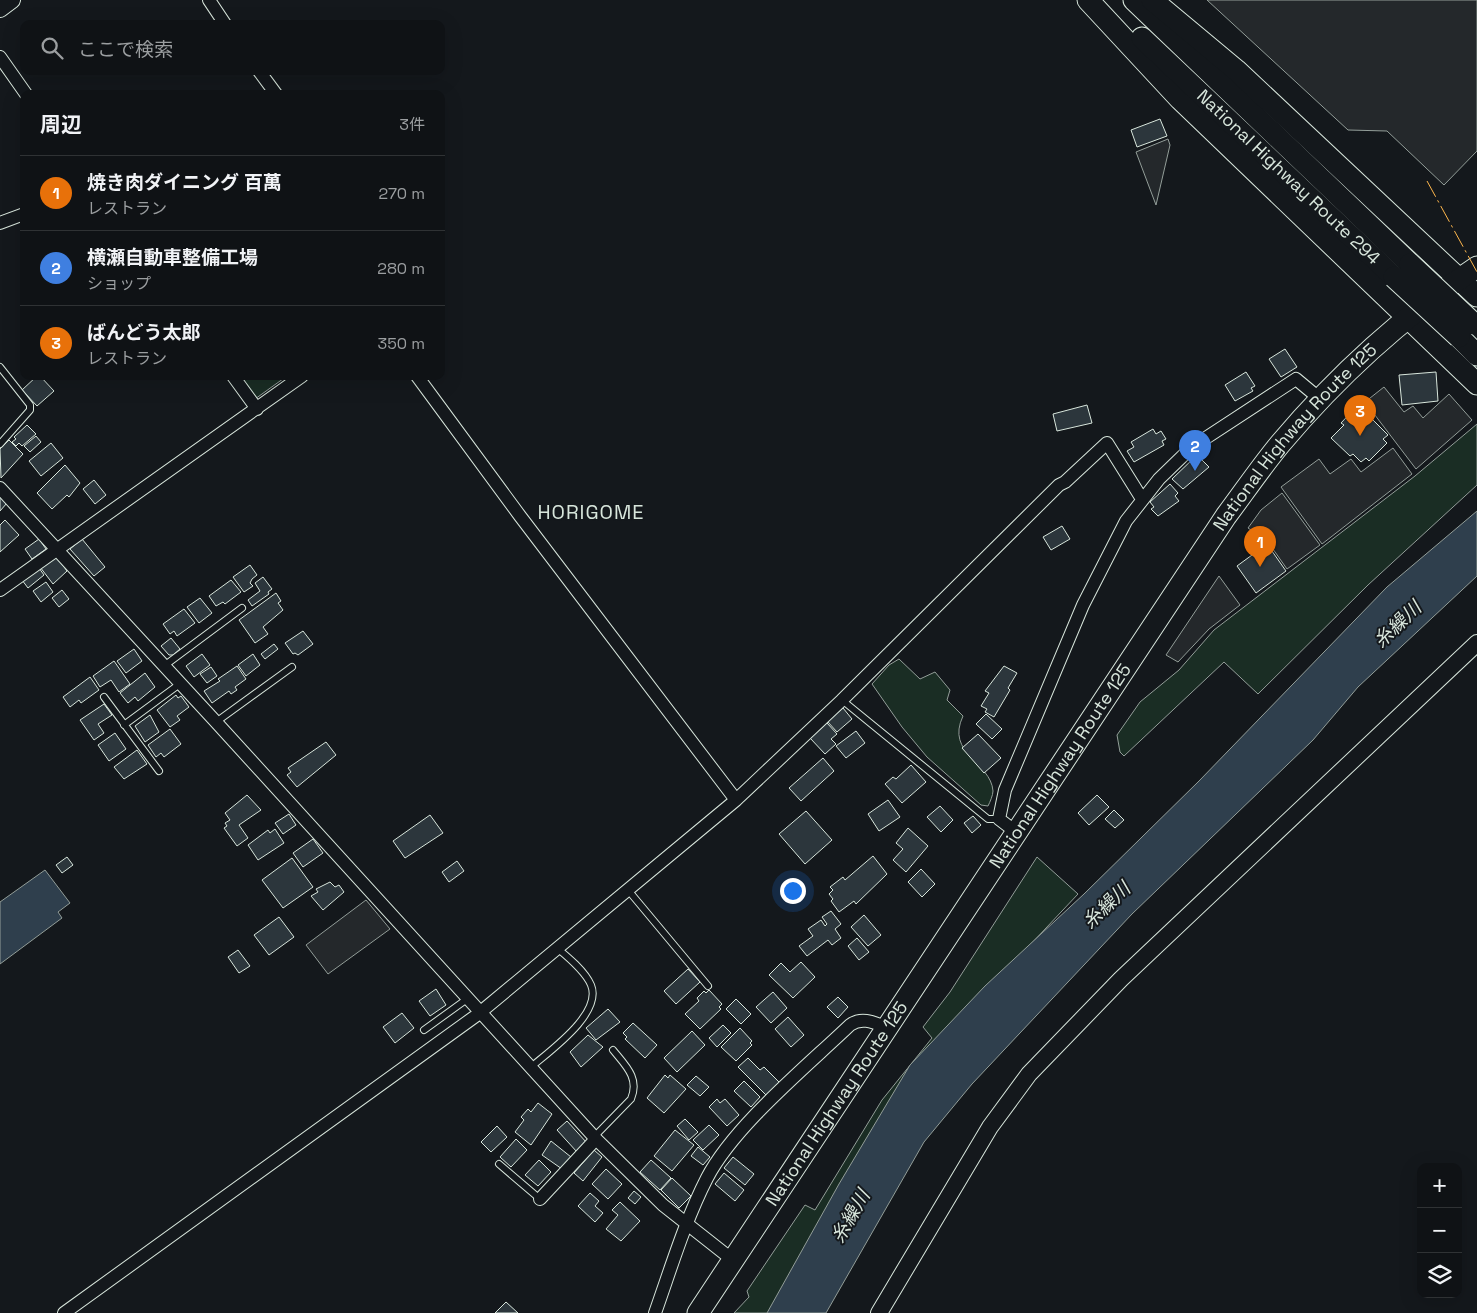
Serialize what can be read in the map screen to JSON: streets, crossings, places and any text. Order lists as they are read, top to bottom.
{
  "streets": {
    "highway": ["National Highway Route 294", "National Highway Route 125"]
  },
  "districts": ["HORIGOME"],
  "water": ["糸繰川"],
  "page": {
    "search": "ここで検索",
    "heading": ["周辺", "3件"],
    "list": [
      {
        "mark": "1",
        "name": "焼き肉ダイニング 百萬",
        "note": "レストラン",
        "value": "270 m"
      },
      {
        "mark": "2",
        "name": "横瀬自動車整備工場",
        "note": "ショップ",
        "value": "280 m"
      },
      {
        "mark": "3",
        "name": "ばんどう太郎",
        "note": "レストラン",
        "value": "350 m"
      }
    ],
    "pins": ["3", "2", "1"],
    "map_buttons": ["+", "−"]
  }
}
